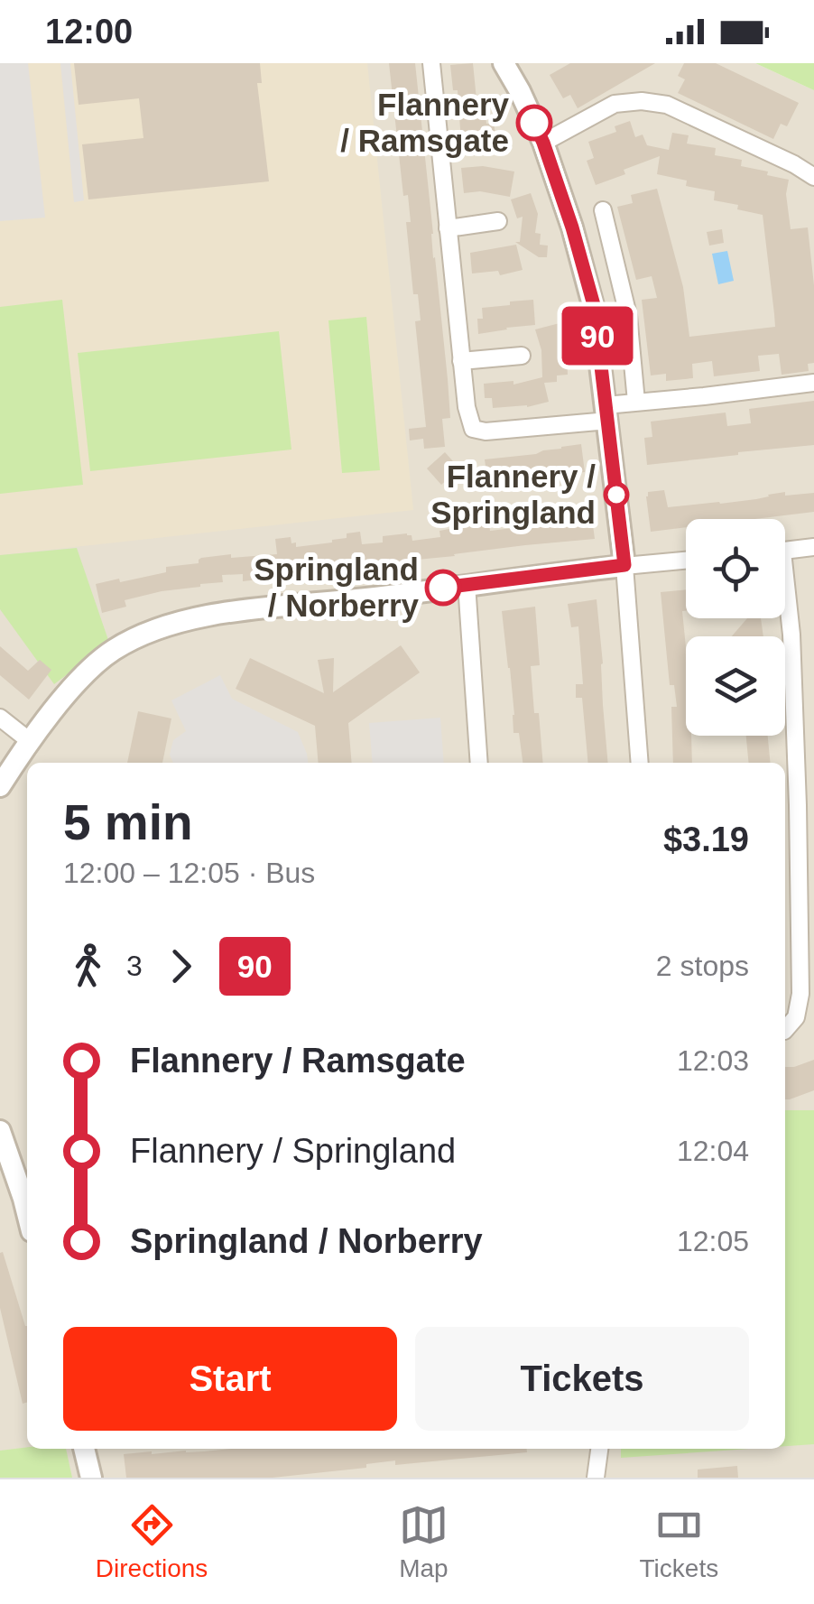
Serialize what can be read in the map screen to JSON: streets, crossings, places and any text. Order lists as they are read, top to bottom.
{
  "places": ["Flannery / Ramsgate", "Flannery / Springland", "Springland / Norberry"],
  "lines": ["bus line 90"],
  "page": {
    "status": "12:00",
    "on_map": "90",
    "heading": ["5 min", "12:00 – 12:05 · Bus", "$3.19"],
    "legs": ["3", "90", "2 stops"],
    "list": [
      {
        "name": "Flannery / Ramsgate",
        "value": "12:03"
      },
      {
        "name": "Flannery / Springland",
        "value": "12:04"
      },
      {
        "name": "Springland / Norberry",
        "value": "12:05"
      }
    ],
    "buttons": ["Start", "Tickets"],
    "tabs": ["Directions", "Map", "Tickets"]
  }
}
